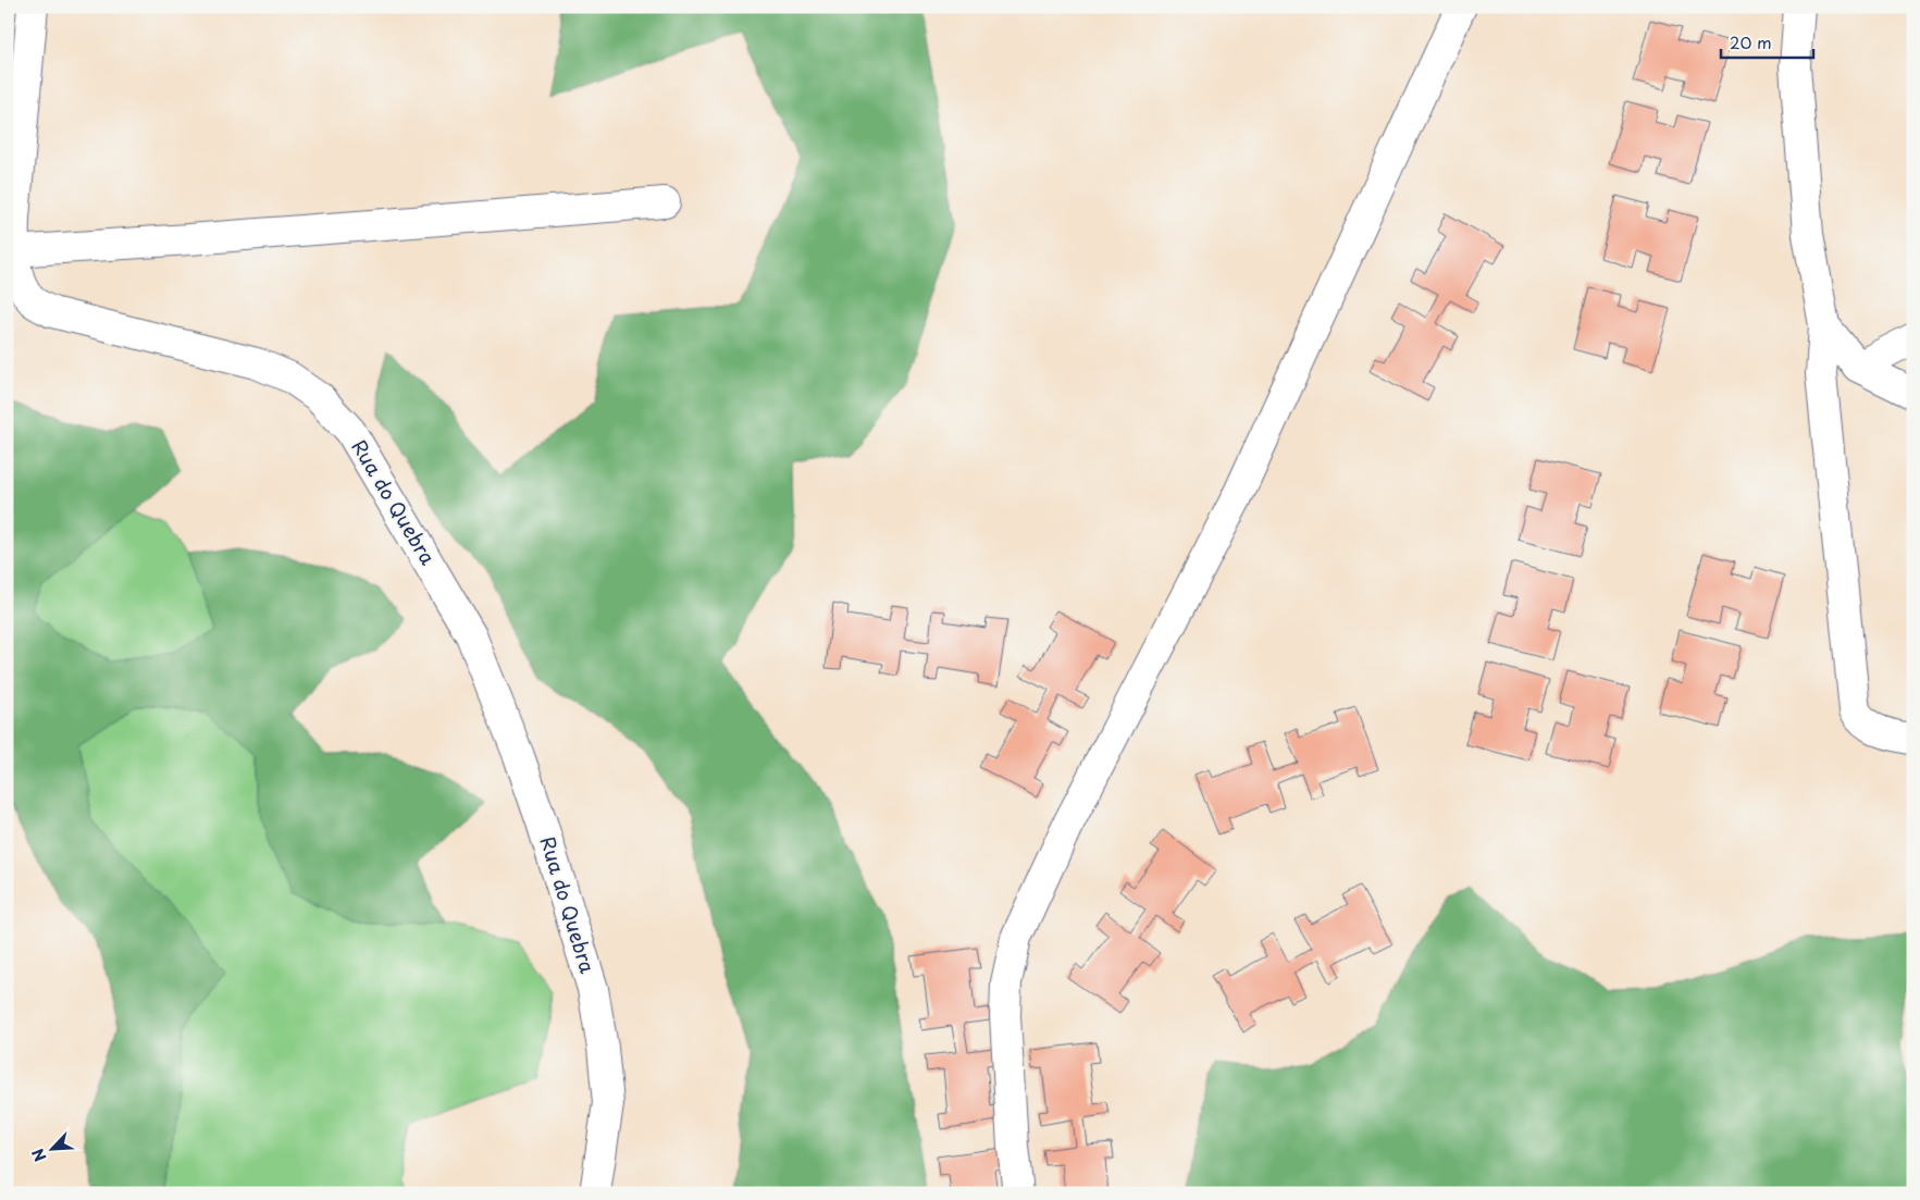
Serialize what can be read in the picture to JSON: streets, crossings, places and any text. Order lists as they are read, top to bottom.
{
  "streets": {
    "street": ["Rua do Quebra"]
  },
  "scale_bar": "20 m",
  "north": "bottom left"
}
